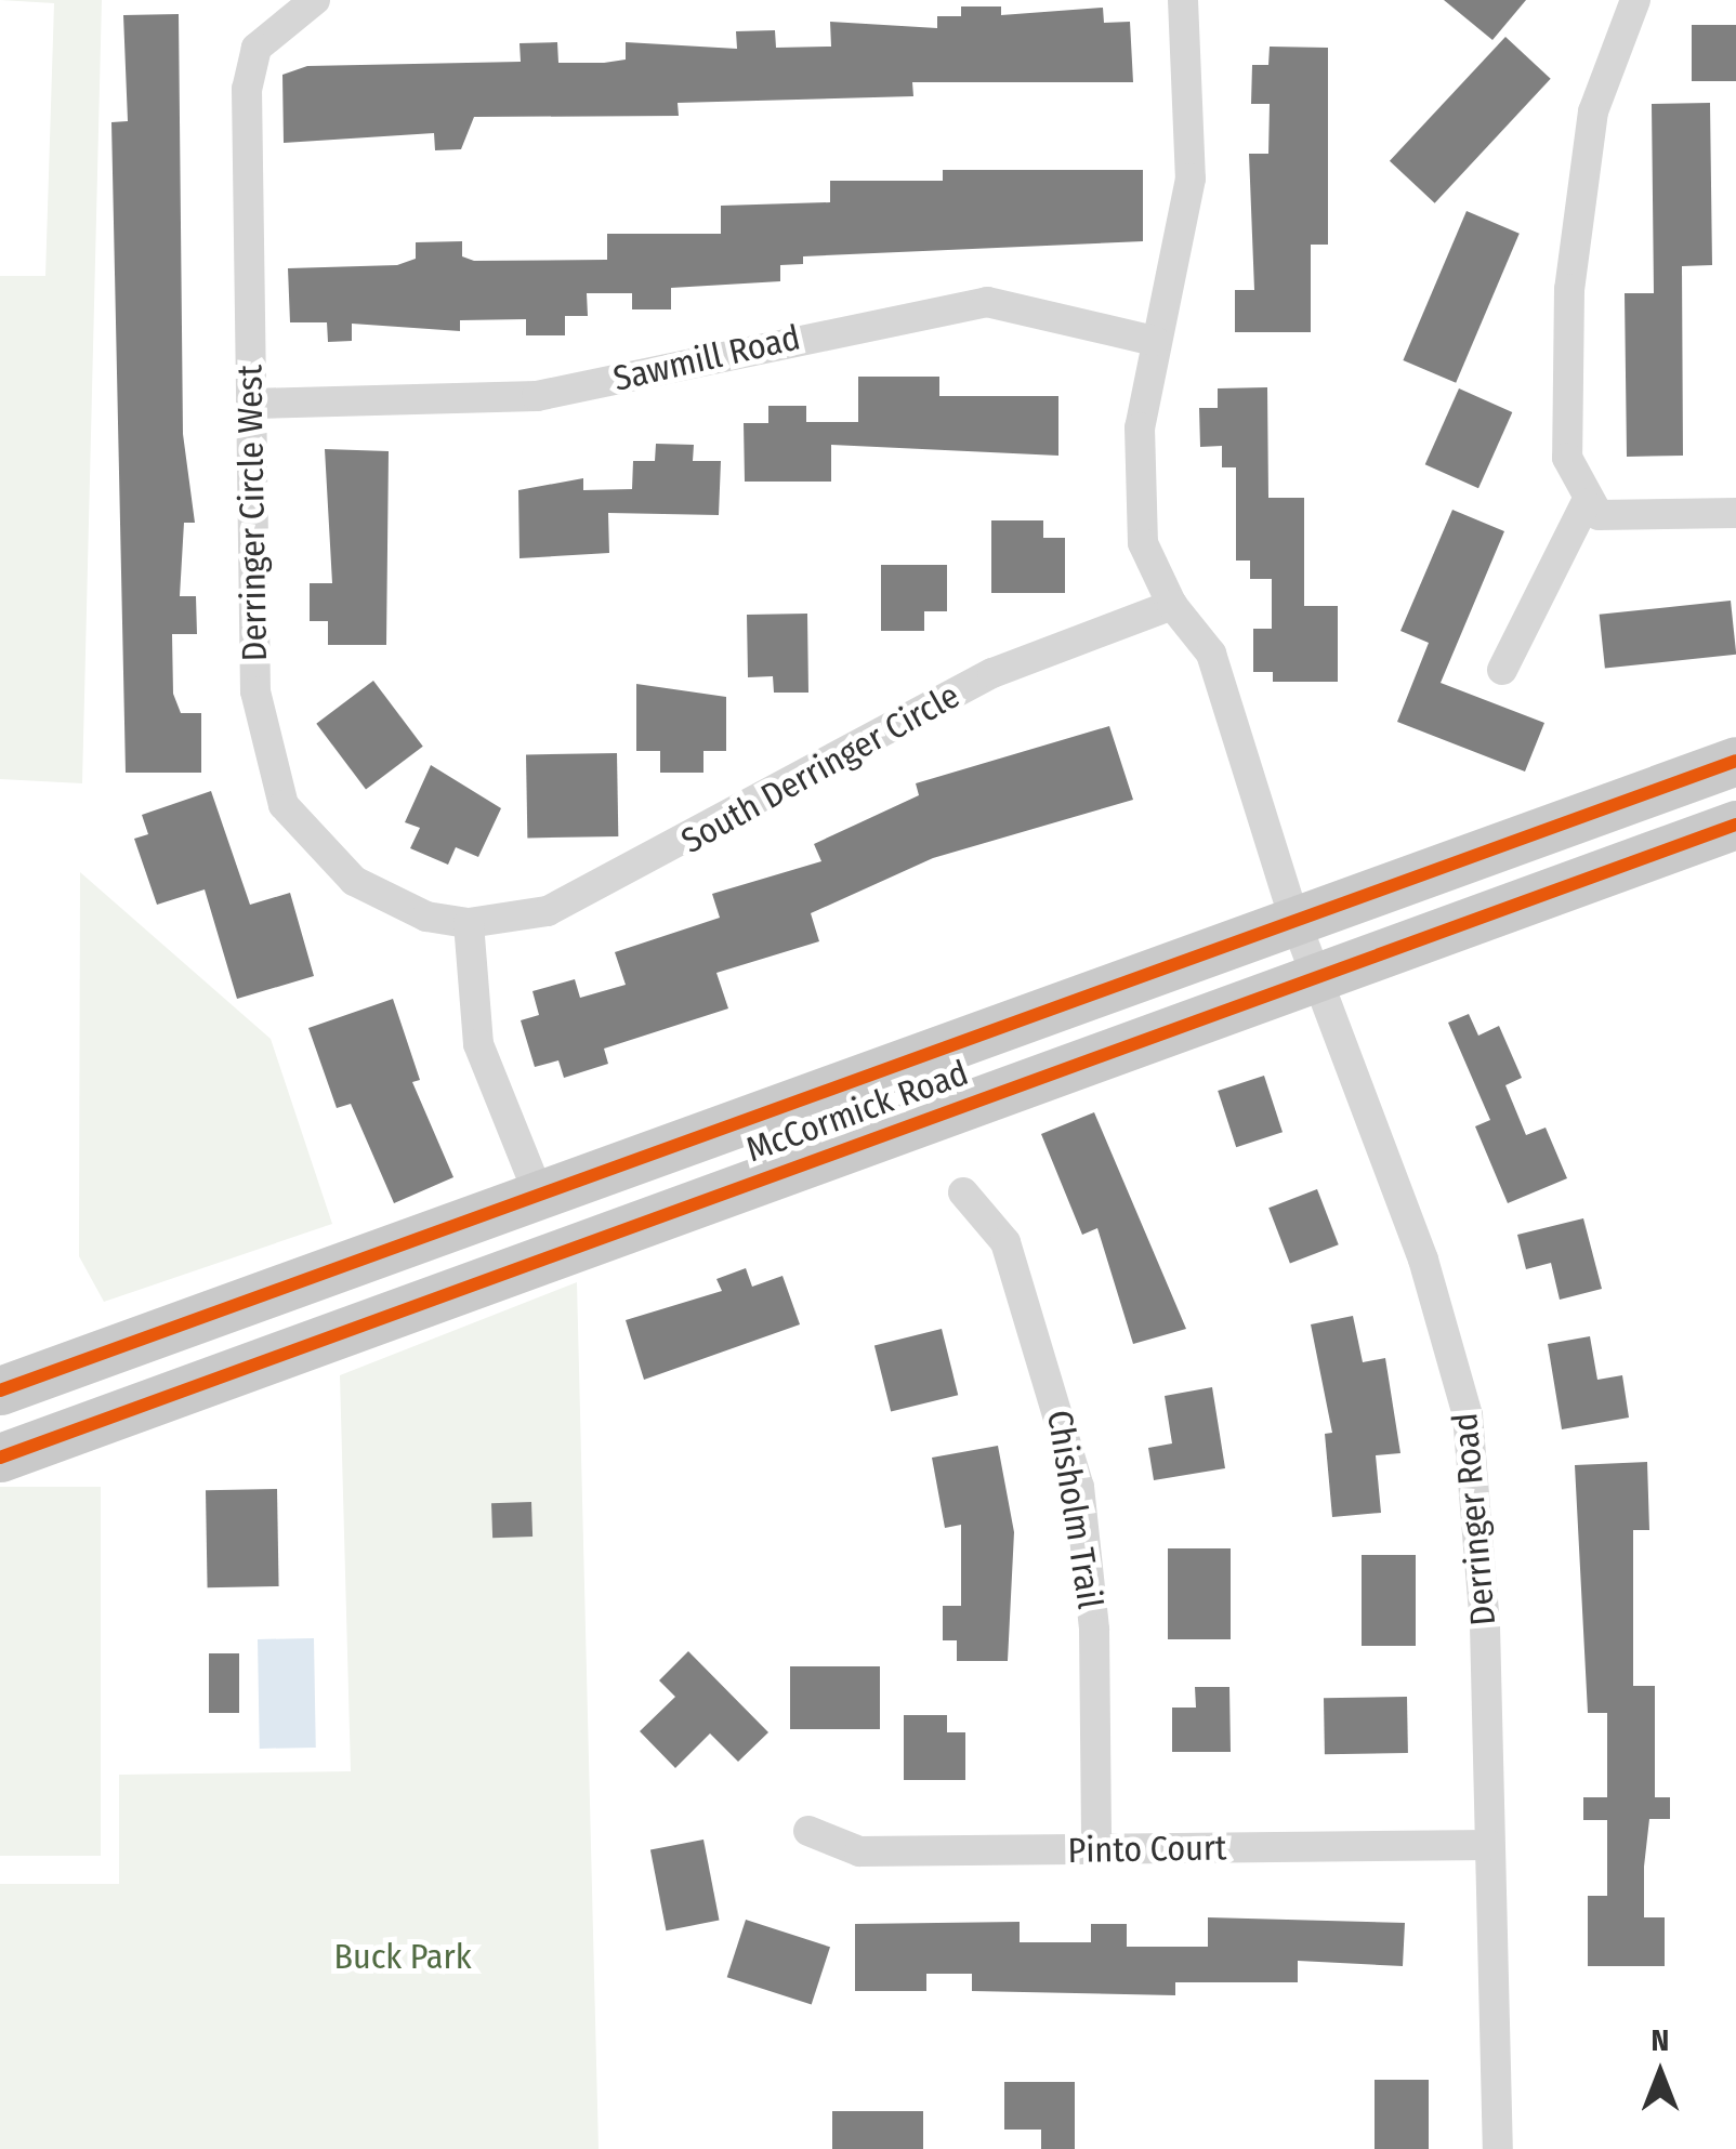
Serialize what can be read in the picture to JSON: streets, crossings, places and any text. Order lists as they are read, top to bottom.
{
  "streets": {
    "main road": ["McCormick Road"],
    "street": [
      "Sawmill Road",
      "Derringer Circle West",
      "South Derringer Circle",
      "Chisholm Trail",
      "Derringer Road",
      "Pinto Court"
    ]
  },
  "crossings": [
    ["Sawmill Road", "Derringer Circle West"],
    ["Sawmill Road", "Derringer Road"],
    ["Derringer Circle West", "South Derringer Circle"],
    ["South Derringer Circle", "Derringer Road"],
    ["McCormick Road", "Derringer Road"],
    ["Chisholm Trail", "Pinto Court"],
    ["Derringer Road", "Pinto Court"]
  ],
  "parks": ["Buck Park"],
  "north": "top"
}
